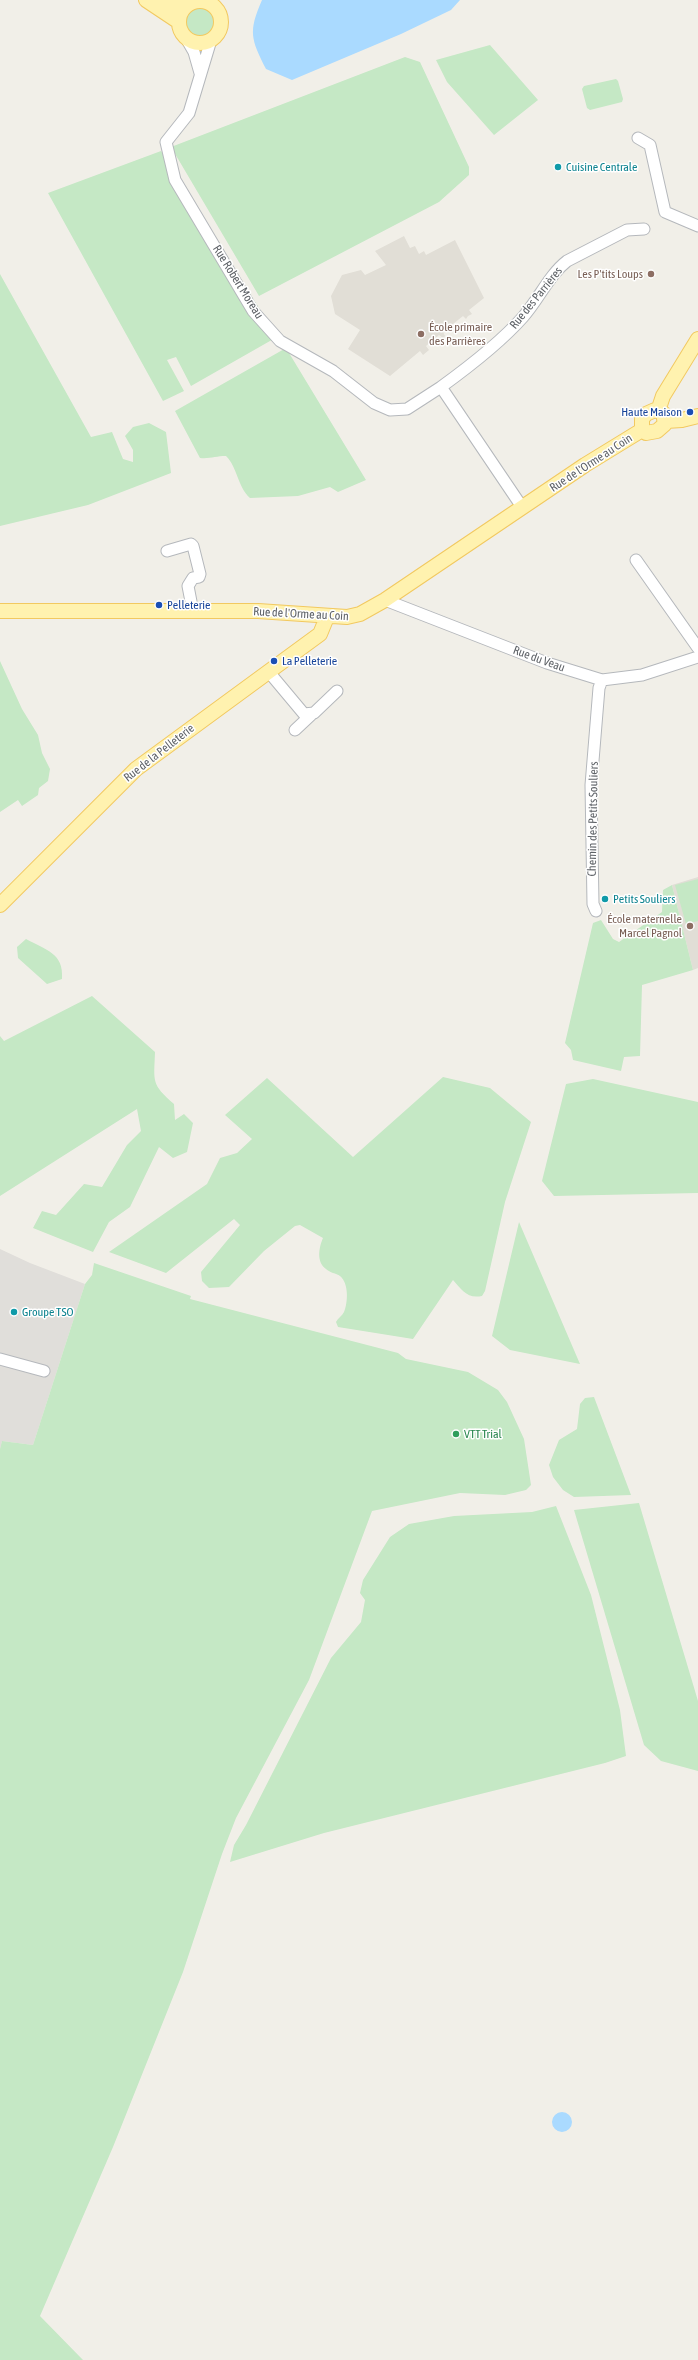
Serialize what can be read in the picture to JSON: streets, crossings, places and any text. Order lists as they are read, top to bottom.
{
  "streets": {
    "main road": ["Rue de l'Orme au Coin", "Rue de la Pelleterie"],
    "street": [
      "Rue Robert Moreau",
      "Rue des Parrières",
      "Rue du Veau",
      "Chemin des Petits Souliers"
    ]
  },
  "crossings": [
    ["Rue Robert Moreau", "Rue des Parrières"],
    ["Rue de l'Orme au Coin", "Rue du Veau"],
    ["Rue de l'Orme au Coin", "Rue de la Pelleterie"],
    ["Rue du Veau", "Chemin des Petits Souliers"]
  ],
  "places": [
    "Cuisine Centrale",
    "Les P'tits Loups",
    "École primaire des Parrières",
    "Haute Maison",
    "Pelleterie",
    "La Pelleterie",
    "Petits Souliers",
    "École maternelle Marcel Pagnol",
    "Groupe TSO",
    "VTT Trial"
  ]
}
